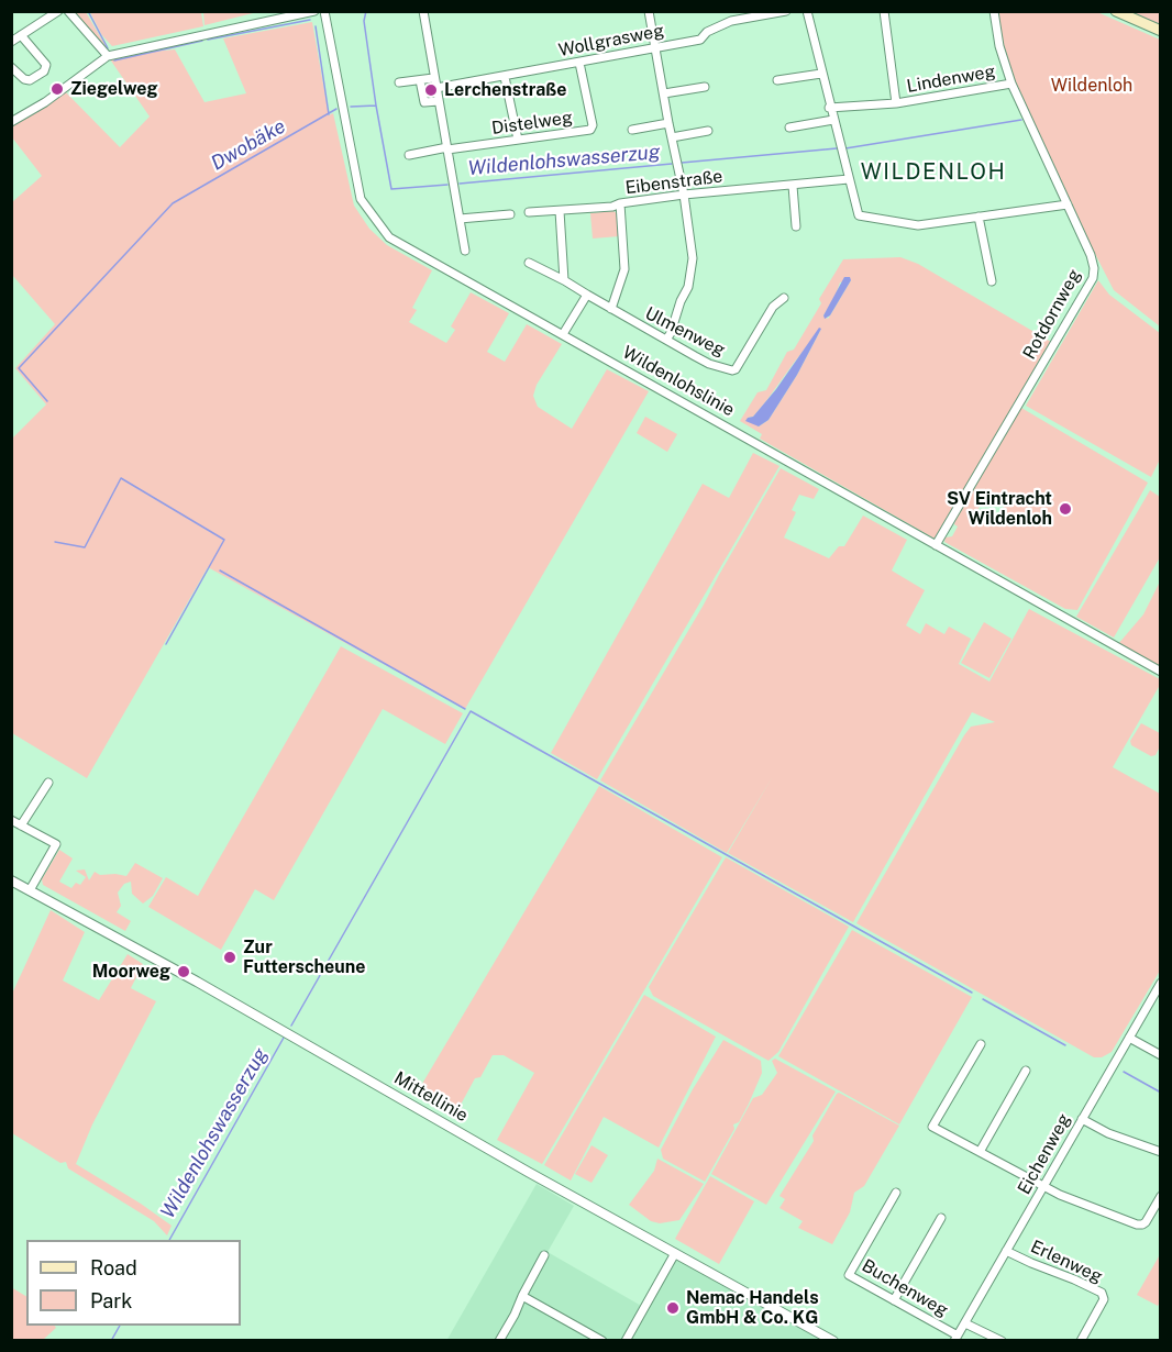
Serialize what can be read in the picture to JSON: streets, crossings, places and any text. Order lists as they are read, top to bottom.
{
  "streets": {
    "street": [
      "Wollgrasweg",
      "Lindenweg",
      "Distelweg",
      "Eibenstraße",
      "Rotdornweg",
      "Ulmenweg",
      "Wildenlohslinie",
      "Mittellinie",
      "Eichenweg",
      "Erlenweg",
      "Buchenweg"
    ]
  },
  "crossings": [
    ["Wollgrasweg", "Distelweg"],
    ["Lindenweg", "Rotdornweg"],
    ["Rotdornweg", "Wildenlohslinie"],
    ["Eichenweg", "Erlenweg"],
    ["Eichenweg", "Buchenweg"]
  ],
  "districts": ["WILDENLOH"],
  "water": ["Dwobäke", "Wildenlohswasserzug"],
  "parks": ["Wildenloh"],
  "places": [
    "Ziegelweg",
    "Lerchenstraße",
    "SV Eintracht Wildenloh",
    "Zur Futterscheune",
    "Moorweg",
    "Nemac Handels GmbH & Co. KG"
  ],
  "legend": ["Road", "Park"]
}
